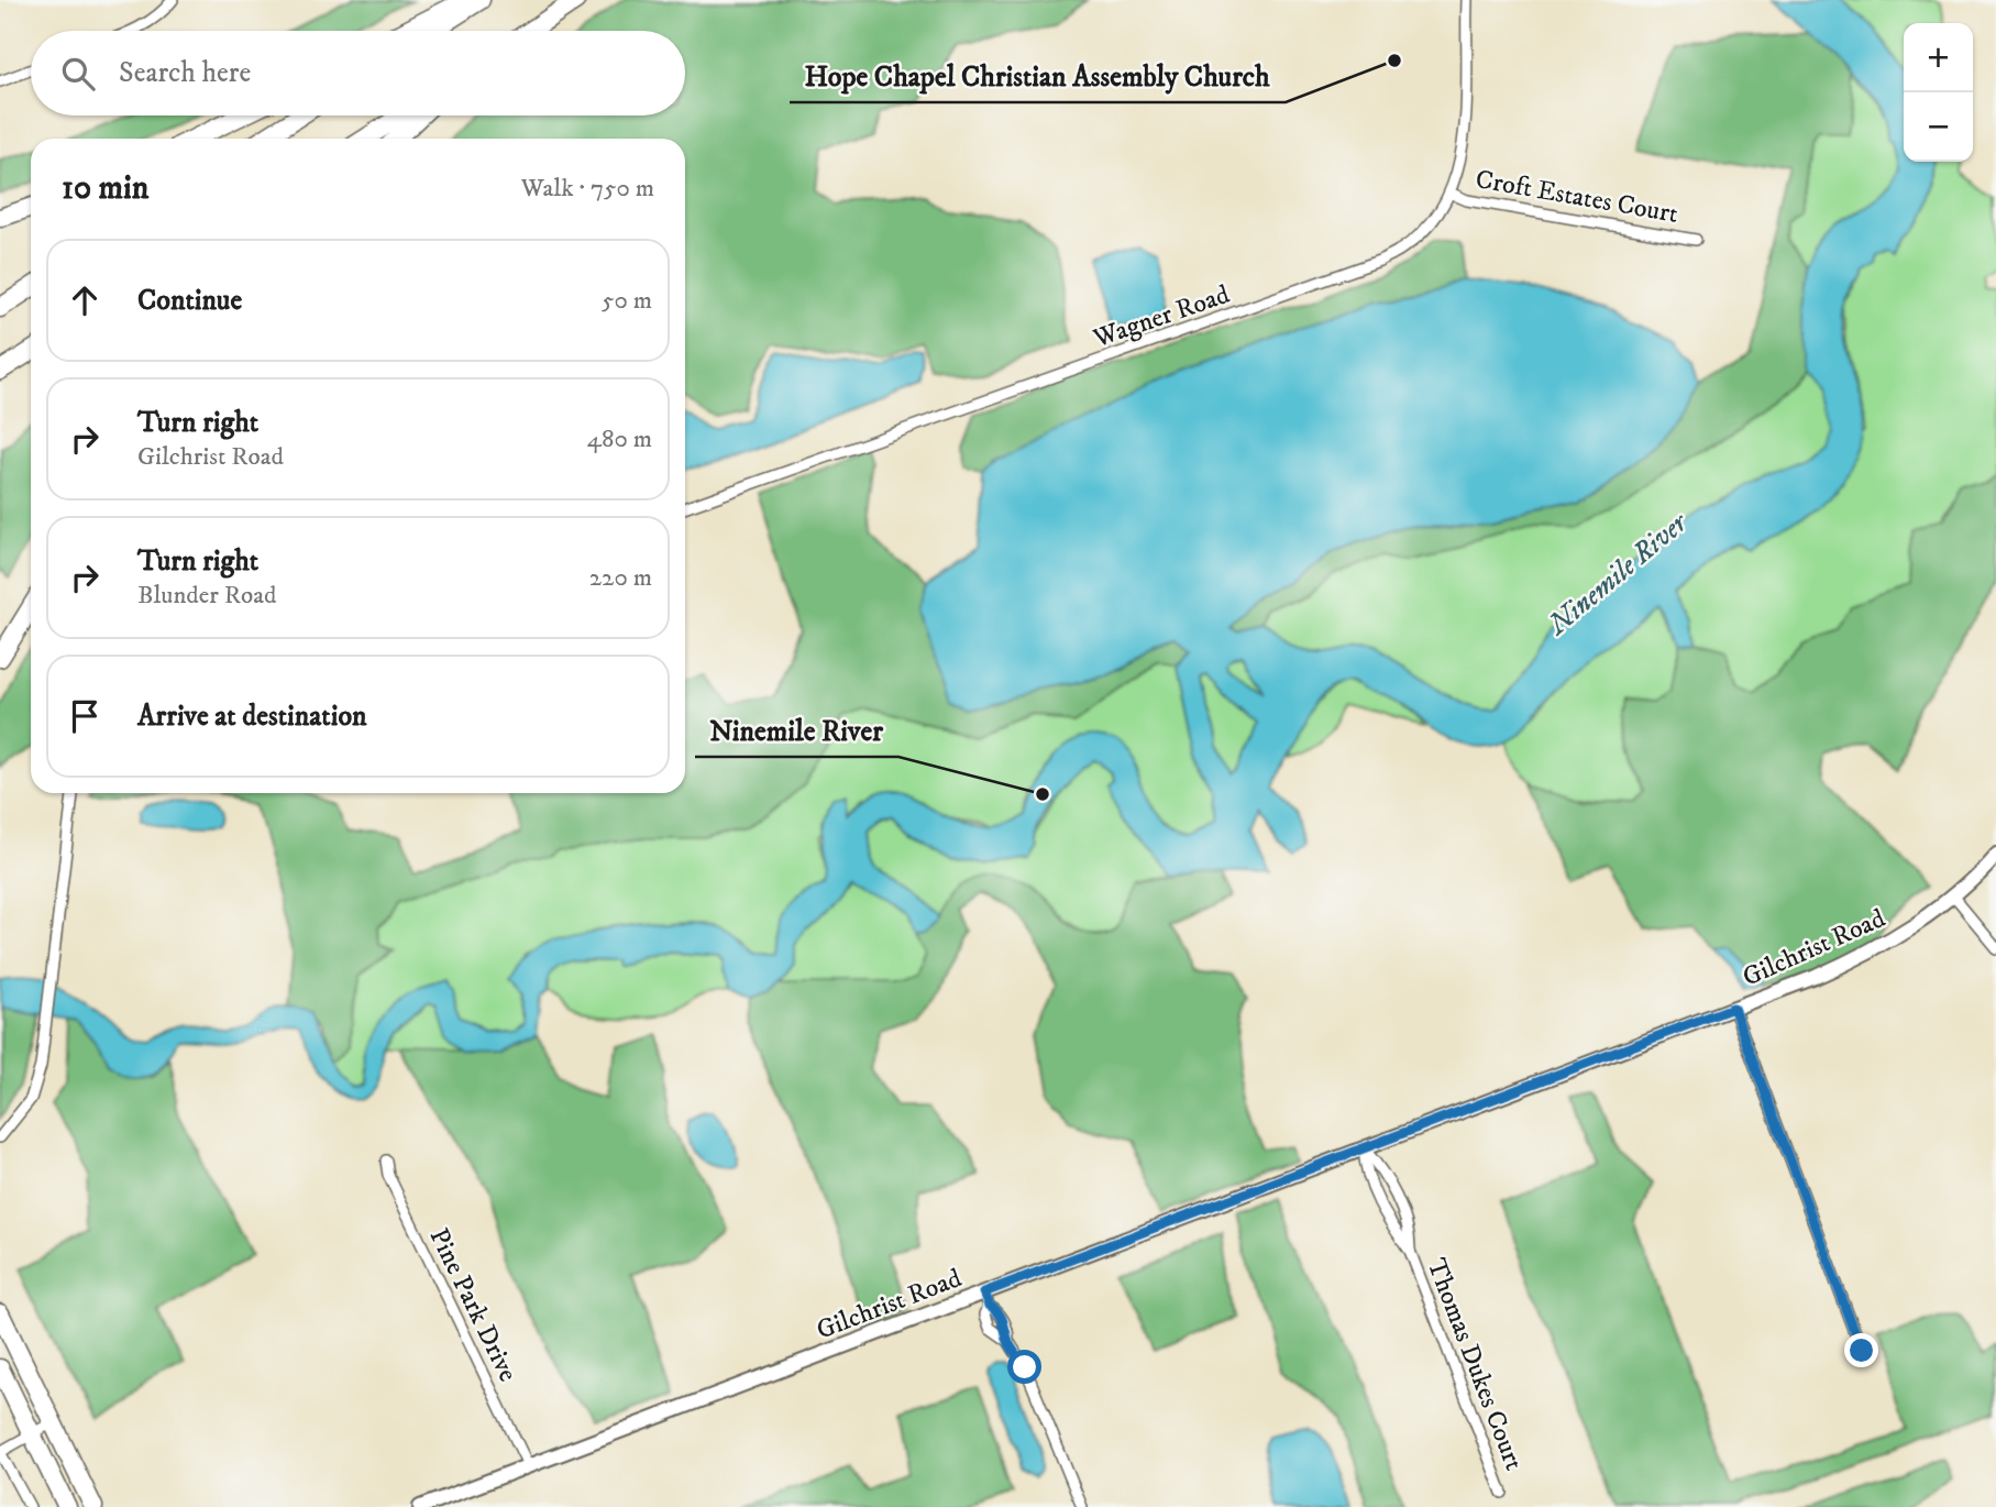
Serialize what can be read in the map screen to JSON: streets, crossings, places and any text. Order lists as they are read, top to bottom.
{
  "streets": {
    "street": [
      "Croft Estates Court",
      "Wagner Road",
      "Gilchrist Road",
      "Pine Park Drive",
      "Thomas Dukes Court"
    ]
  },
  "crossings": [
    ["Croft Estates Court", "Wagner Road"],
    ["Gilchrist Road", "Pine Park Drive"],
    ["Gilchrist Road", "Thomas Dukes Court"]
  ],
  "water": ["Ninemile River"],
  "places": ["Hope Chapel Christian Assembly Church", "Ninemile River"],
  "page": {
    "map_buttons": ["+", "−"],
    "search": "Search here",
    "heading": ["10 min", "Walk · 750 m"],
    "list": [
      ["Continue", "50 m"],
      ["Turn right", "Gilchrist Road", "480 m"],
      ["Turn right", "Blunder Road", "220 m"],
      "Arrive at destination"
    ]
  }
}
